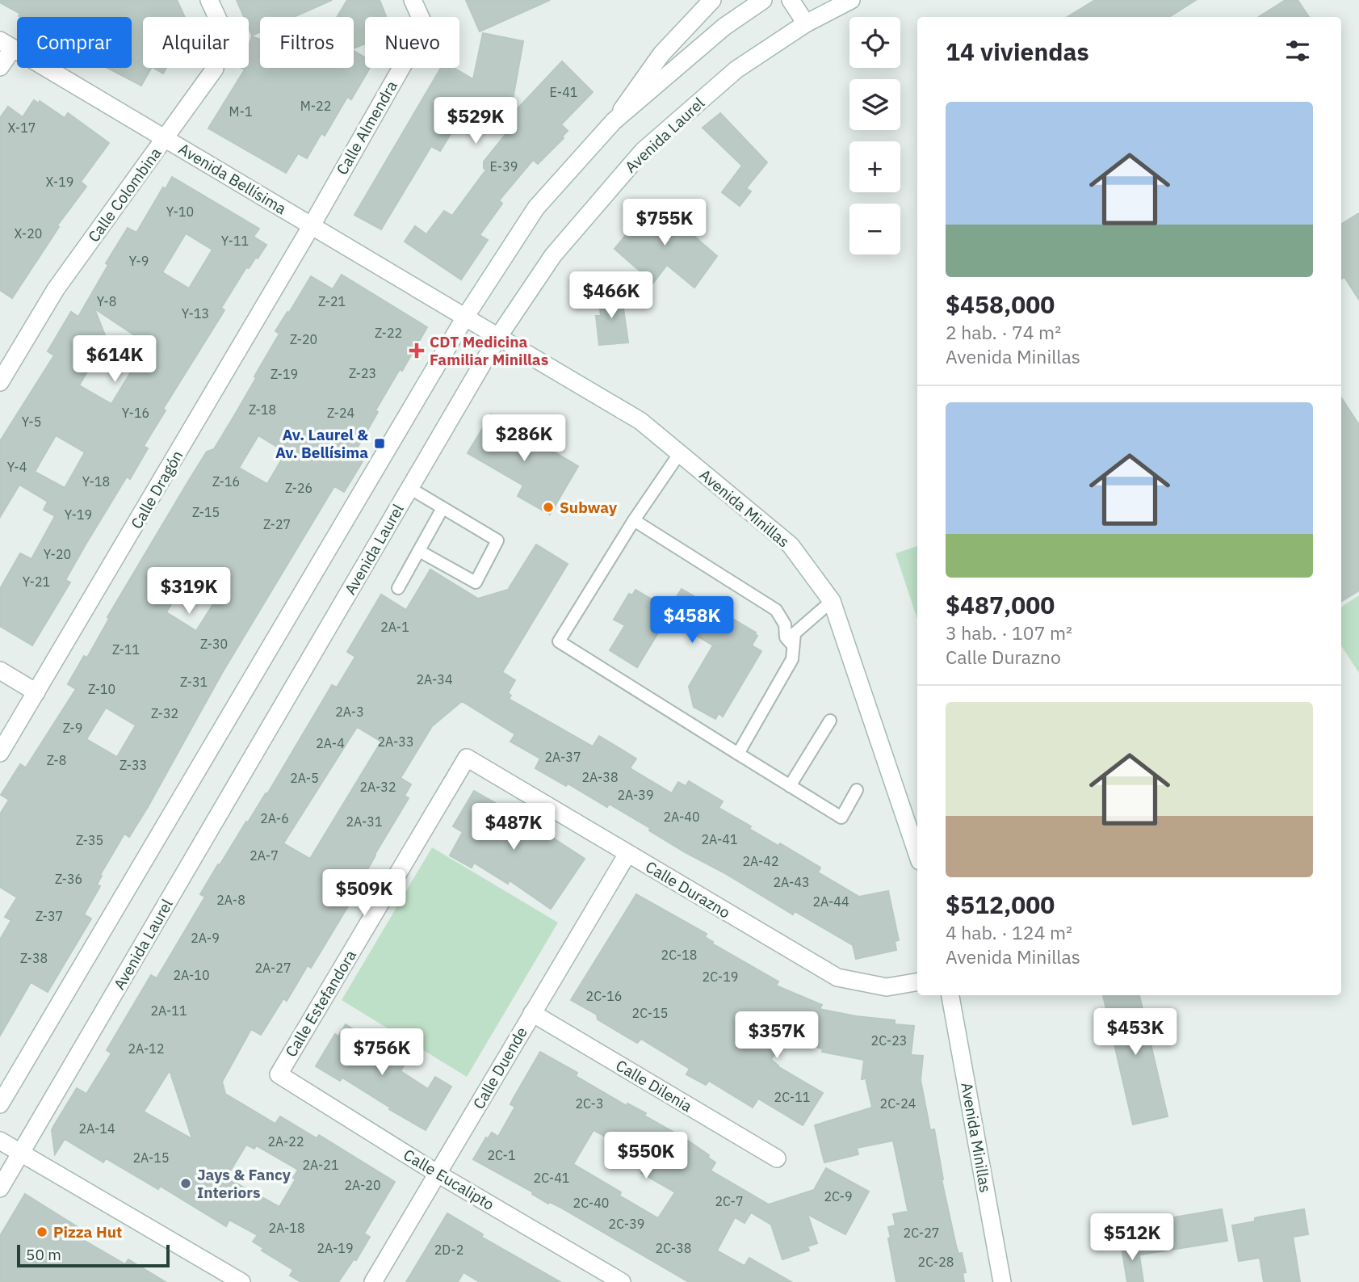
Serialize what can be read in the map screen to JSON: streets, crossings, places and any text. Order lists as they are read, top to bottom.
{
  "streets": {
    "street": [
      "Calle Almendra",
      "Avenida Laurel",
      "Avenida Bellísima",
      "Calle Colombina",
      "Calle Dragón",
      "Avenida Minillas",
      "Calle Durazno",
      "Calle Estefandora",
      "Calle Duende",
      "Calle Dilenia",
      "Calle Eucalipto"
    ]
  },
  "crossings": [
    ["Calle Almendra", "Avenida Bellísima"],
    ["Calle Almendra", "Calle Dragón"],
    ["Avenida Laurel", "Avenida Bellísima"],
    ["Avenida Laurel", "Avenida Minillas"],
    ["Avenida Bellísima", "Calle Colombina"],
    ["Avenida Bellísima", "Calle Dragón"],
    ["Avenida Bellísima", "Avenida Minillas"],
    ["Calle Durazno", "Calle Estefandora"],
    ["Calle Durazno", "Calle Duende"],
    ["Calle Estefandora", "Calle Eucalipto"],
    ["Calle Duende", "Calle Dilenia"],
    ["Calle Duende", "Calle Eucalipto"]
  ],
  "places": {
    "health": ["CDT Medicina Familiar Minillas"],
    "transit": ["Av. Laurel & Av. Bellísima"],
    "other": ["Subway", "Jays & Fancy Interiors", "Pizza Hut"]
  },
  "house_numbers": [
    "E-41",
    "M-22",
    "M-1",
    "X-17",
    "E-39",
    "X-19",
    "Y-10",
    "X-20",
    "Y-11",
    "Y-9",
    "Y-8",
    "Z-21",
    "Y-13",
    "Z-22",
    "Z-20",
    "Z-23",
    "Z-19",
    "Z-18",
    "Y-16",
    "Z-24",
    "Y-5",
    "Y-4",
    "Y-18",
    "Z-16",
    "Z-26",
    "Z-15",
    "Y-19",
    "Z-27",
    "Y-20",
    "Y-21",
    "2A-1",
    "Z-30",
    "Z-11",
    "2A-34",
    "Z-31",
    "Z-10",
    "2A-3",
    "Z-32",
    "Z-9",
    "2A-33",
    "2A-4",
    "2A-37",
    "Z-8",
    "Z-33",
    "2A-38",
    "2A-5",
    "2A-32",
    "2A-39",
    "2A-40",
    "2A-6",
    "2A-31",
    "2A-41",
    "Z-35",
    "2A-7",
    "2A-42",
    "Z-36",
    "2A-43",
    "2A-8",
    "2A-44",
    "Z-37",
    "2A-9",
    "2C-18",
    "Z-38",
    "2A-27",
    "2A-10",
    "2C-19",
    "2C-16",
    "2A-11",
    "2C-15",
    "2C-23",
    "2A-12",
    "2C-11",
    "2C-3",
    "2C-24",
    "2A-14",
    "2A-22",
    "2C-1",
    "2A-15",
    "2A-21",
    "2C-41",
    "2A-20",
    "2C-9",
    "2C-7",
    "2C-40",
    "2C-39",
    "2A-18",
    "2C-27",
    "2A-19",
    "2C-38",
    "2D-2",
    "2C-28"
  ],
  "scale_bar": "50 m",
  "page": {
    "map_buttons": ["+", "−"],
    "chip": [
      "Comprar",
      "Alquilar",
      "Filtros",
      "Nuevo"
    ],
    "heading": "14 viviendas",
    "list": [
      {
        "name": "$458,000",
        "note": "2 hab. · 74 m² · Avenida Minillas"
      },
      {
        "name": "$487,000",
        "note": "3 hab. · 107 m² · Calle Durazno"
      },
      {
        "name": "$512,000",
        "note": "4 hab. · 124 m² · Avenida Minillas"
      }
    ],
    "price": [
      "$529K",
      "$755K",
      "$466K",
      "$614K",
      "$286K",
      "$319K",
      "$458K",
      "$487K",
      "$509K",
      "$453K",
      "$357K",
      "$756K",
      "$550K",
      "$512K"
    ],
    "scale": "50 m"
  }
}
